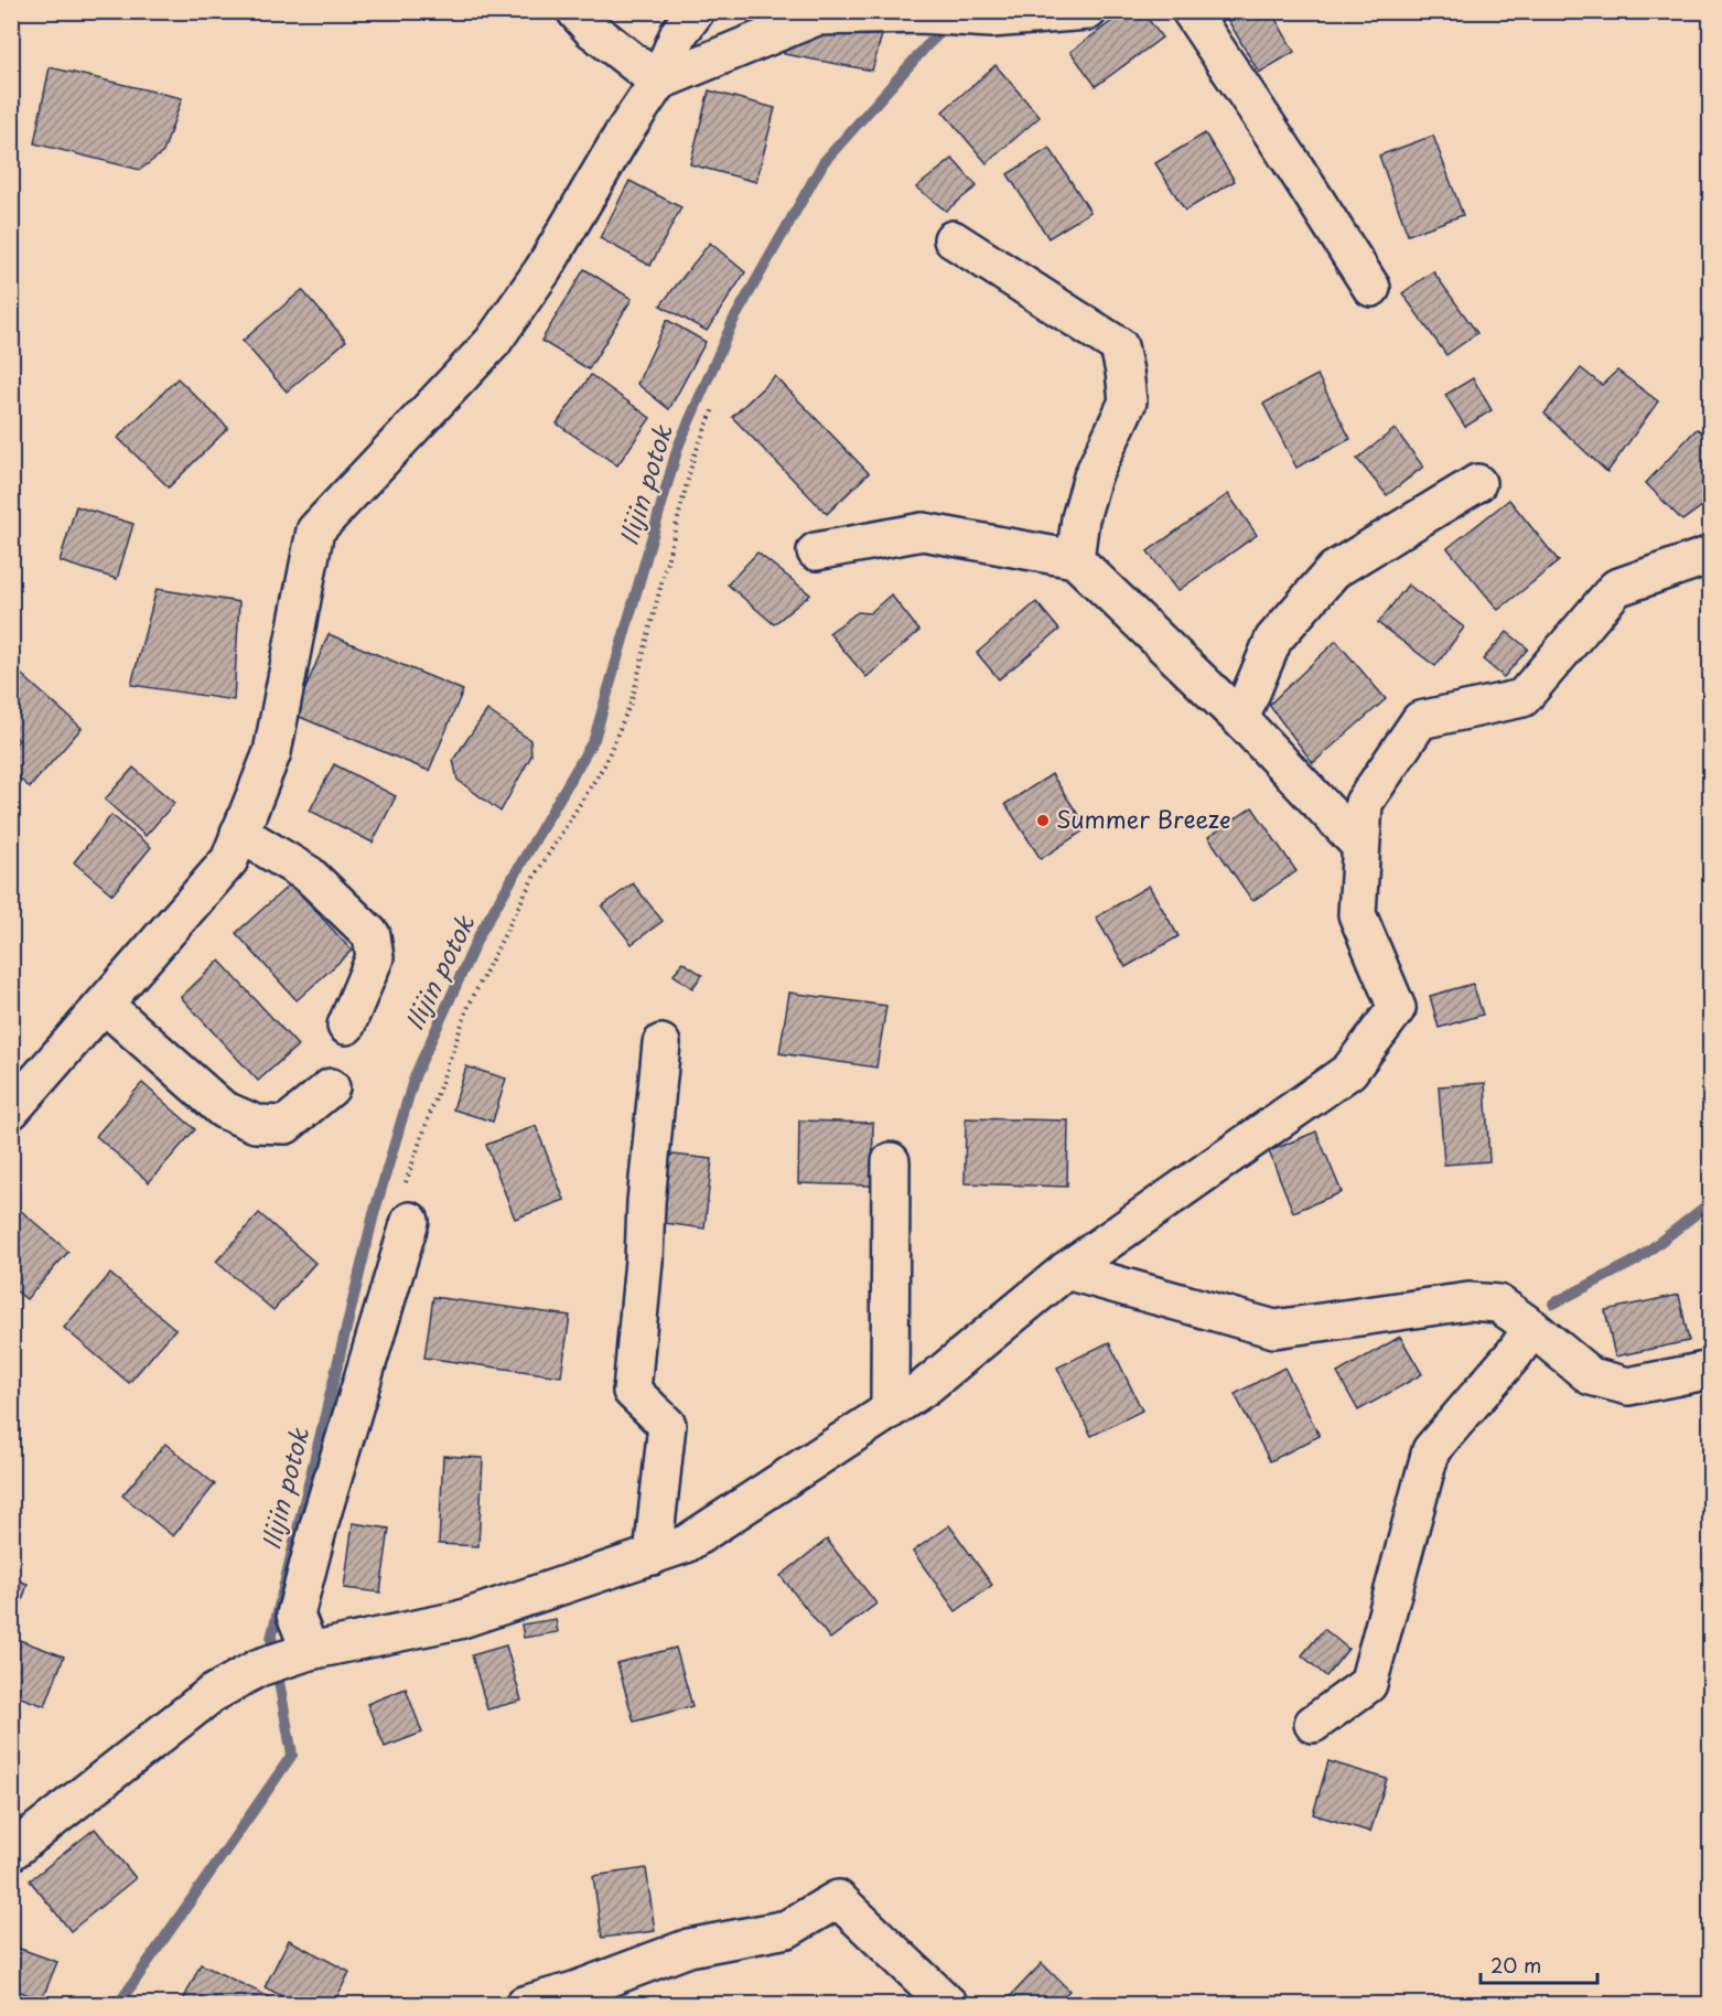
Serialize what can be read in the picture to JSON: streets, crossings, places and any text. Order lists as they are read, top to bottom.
{
  "water": ["Ilijin potok"],
  "places": ["Summer Breeze"],
  "scale_bar": "20 m"
}
